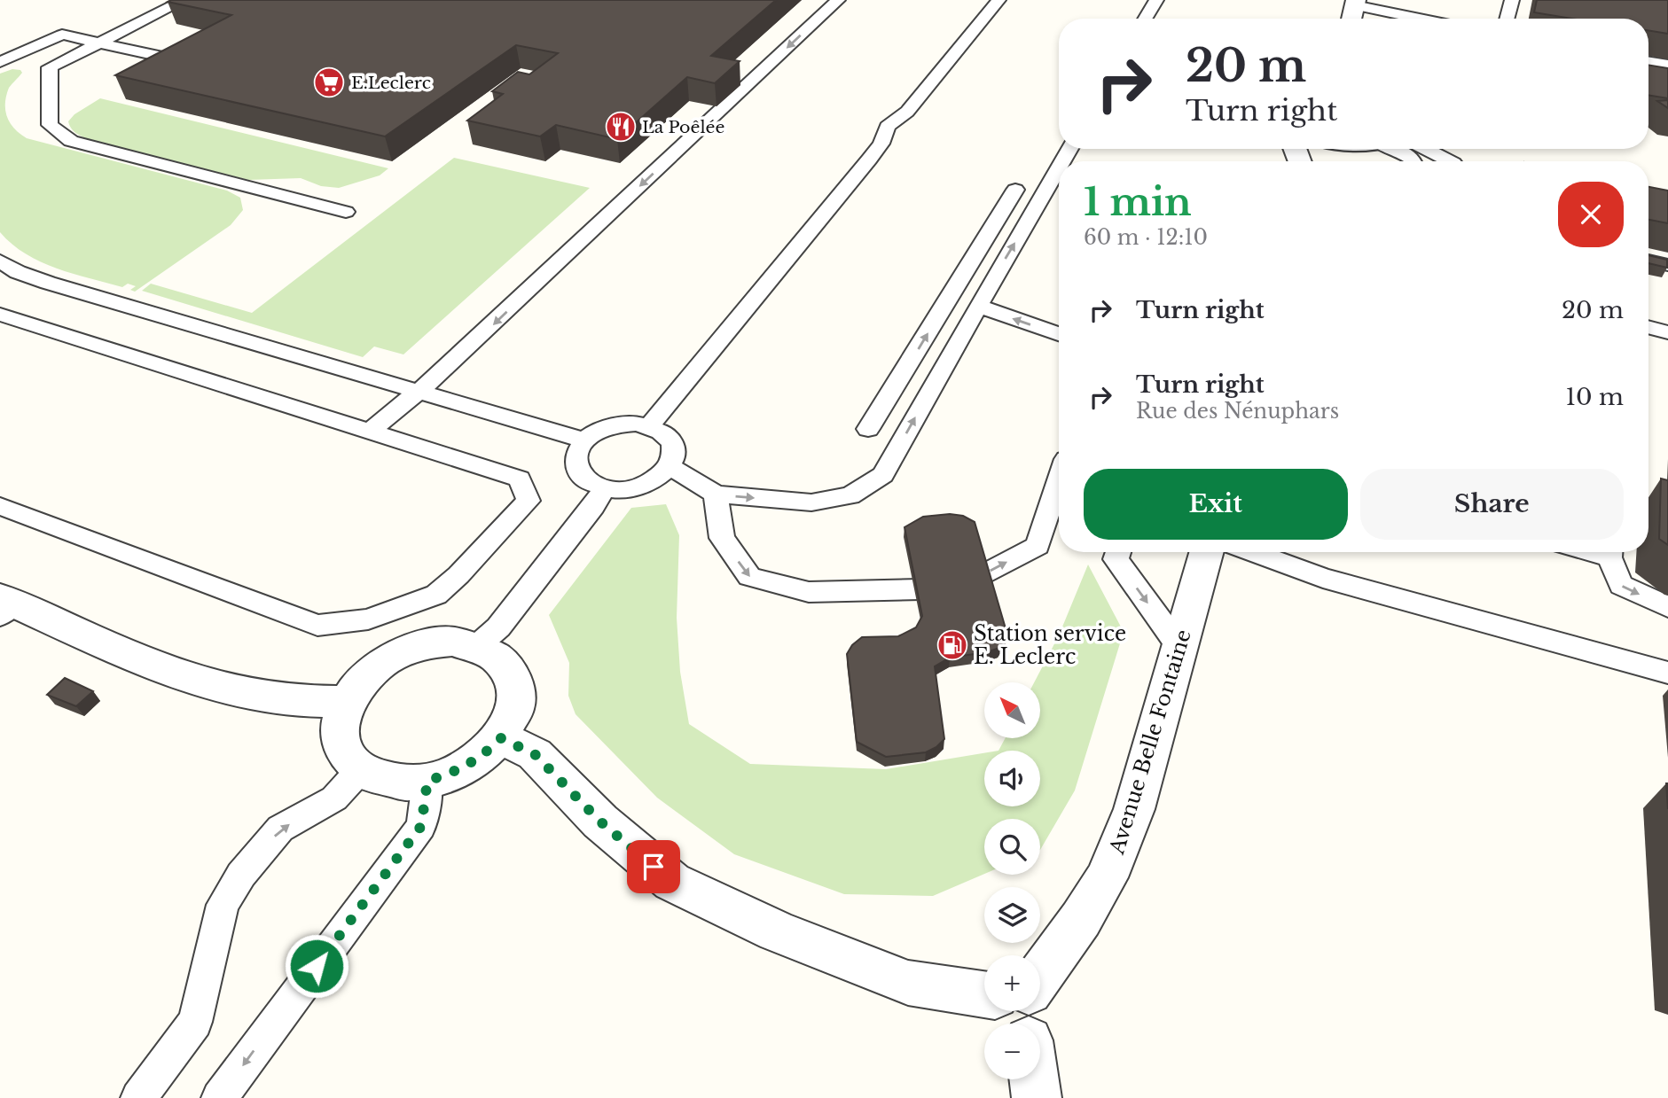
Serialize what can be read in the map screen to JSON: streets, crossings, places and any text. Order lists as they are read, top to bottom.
{
  "streets": {
    "street": ["Avenue Belle Fontaine"]
  },
  "places": {
    "supermarket": ["E.Leclerc"],
    "restaurant": ["La Poêlée"],
    "fuel station": ["Station service E. Leclerc"]
  },
  "north": "top left",
  "page": {
    "turn": ["20 m", "Turn right"],
    "heading": ["1 min", "60 m · 12:10"],
    "list": [
      {
        "name": "Turn right",
        "value": "20 m"
      },
      {
        "name": "Turn right",
        "note": "Rue des Nénuphars",
        "value": "10 m"
      }
    ],
    "buttons": ["Exit", "Share"],
    "map_buttons": ["+", "−"]
  }
}
